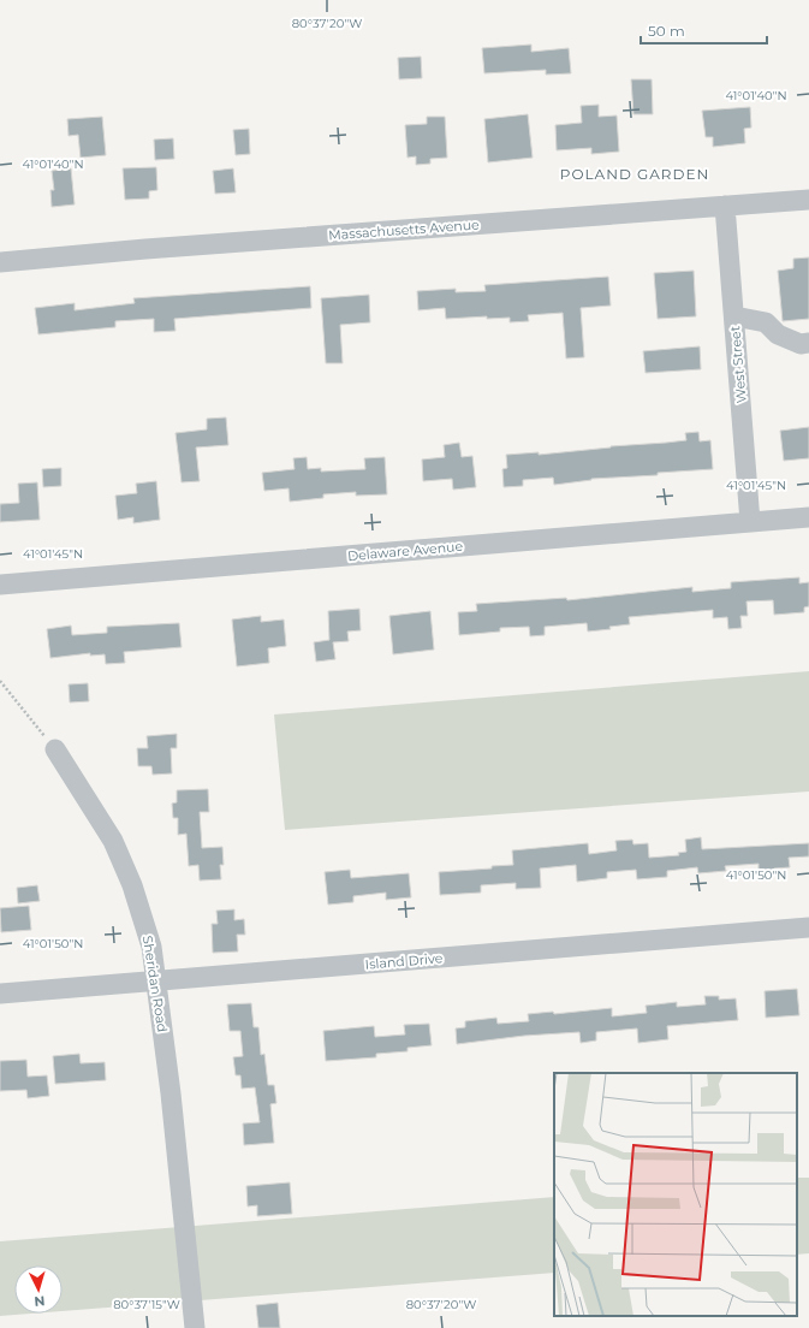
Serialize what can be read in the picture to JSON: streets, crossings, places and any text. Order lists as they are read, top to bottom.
{
  "streets": {
    "street": [
      "Massachusetts Avenue",
      "West Street",
      "Delaware Avenue",
      "Island Drive",
      "Sheridan Road"
    ]
  },
  "crossings": [
    ["Massachusetts Avenue", "West Street"],
    ["West Street", "Delaware Avenue"],
    ["Island Drive", "Sheridan Road"]
  ],
  "districts": ["POLAND GARDEN"],
  "scale_bar": "50 m",
  "north": "bottom",
  "coordinates": [
    "80°37'20\"W",
    "41°01'40\"N",
    "41°01'45\"N",
    "41°01'50\"N",
    "80°37'15\"W"
  ]
}
